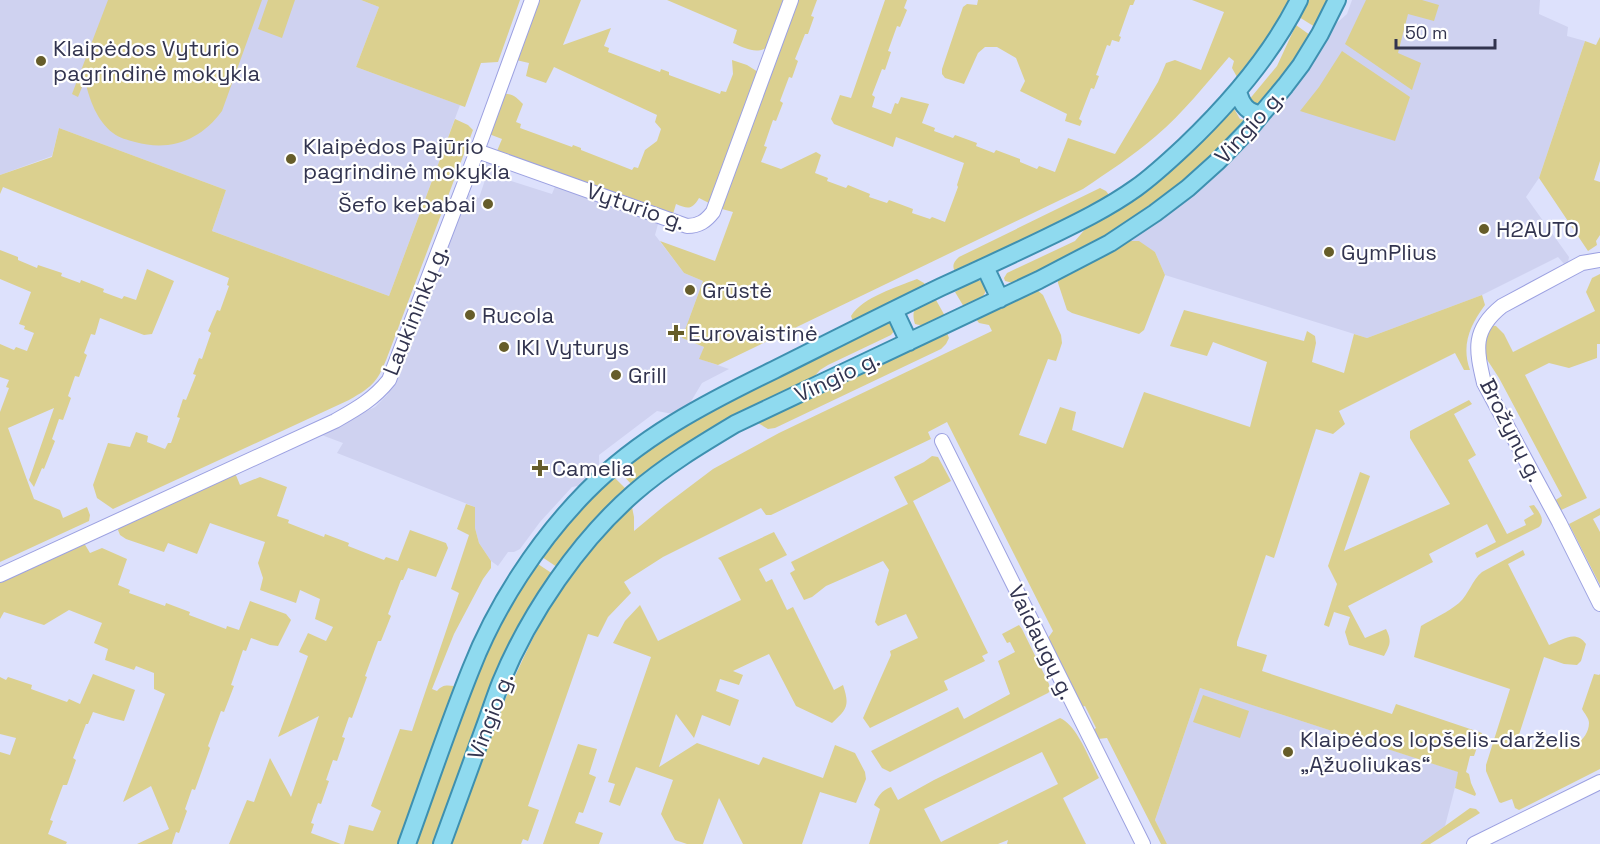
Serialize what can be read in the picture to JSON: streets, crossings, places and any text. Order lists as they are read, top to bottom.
{
  "streets": {
    "main road": ["Vingio g."],
    "street": [
      "Vyturio g.",
      "Laukininkų g.",
      "Brožynų g.",
      "Vaidaugų g."
    ]
  },
  "crossings": [
    ["Vyturio g.", "Laukininkų g."]
  ],
  "places": {
    "other": [
      "Klaipėdos Vyturio pagrindinė mokykla",
      "Klaipėdos Pajūrio pagrindinė mokykla",
      "Šefo kebabai",
      "H2AUTO",
      "GymPlius",
      "Grūstė",
      "Rucola",
      "IKI Vyturys",
      "Grill",
      "Klaipėdos lopšelis-darželis „Ąžuoliukas“"
    ],
    "health": ["Eurovaistinė", "Camelia"]
  },
  "scale_bar": "50 m"
}
